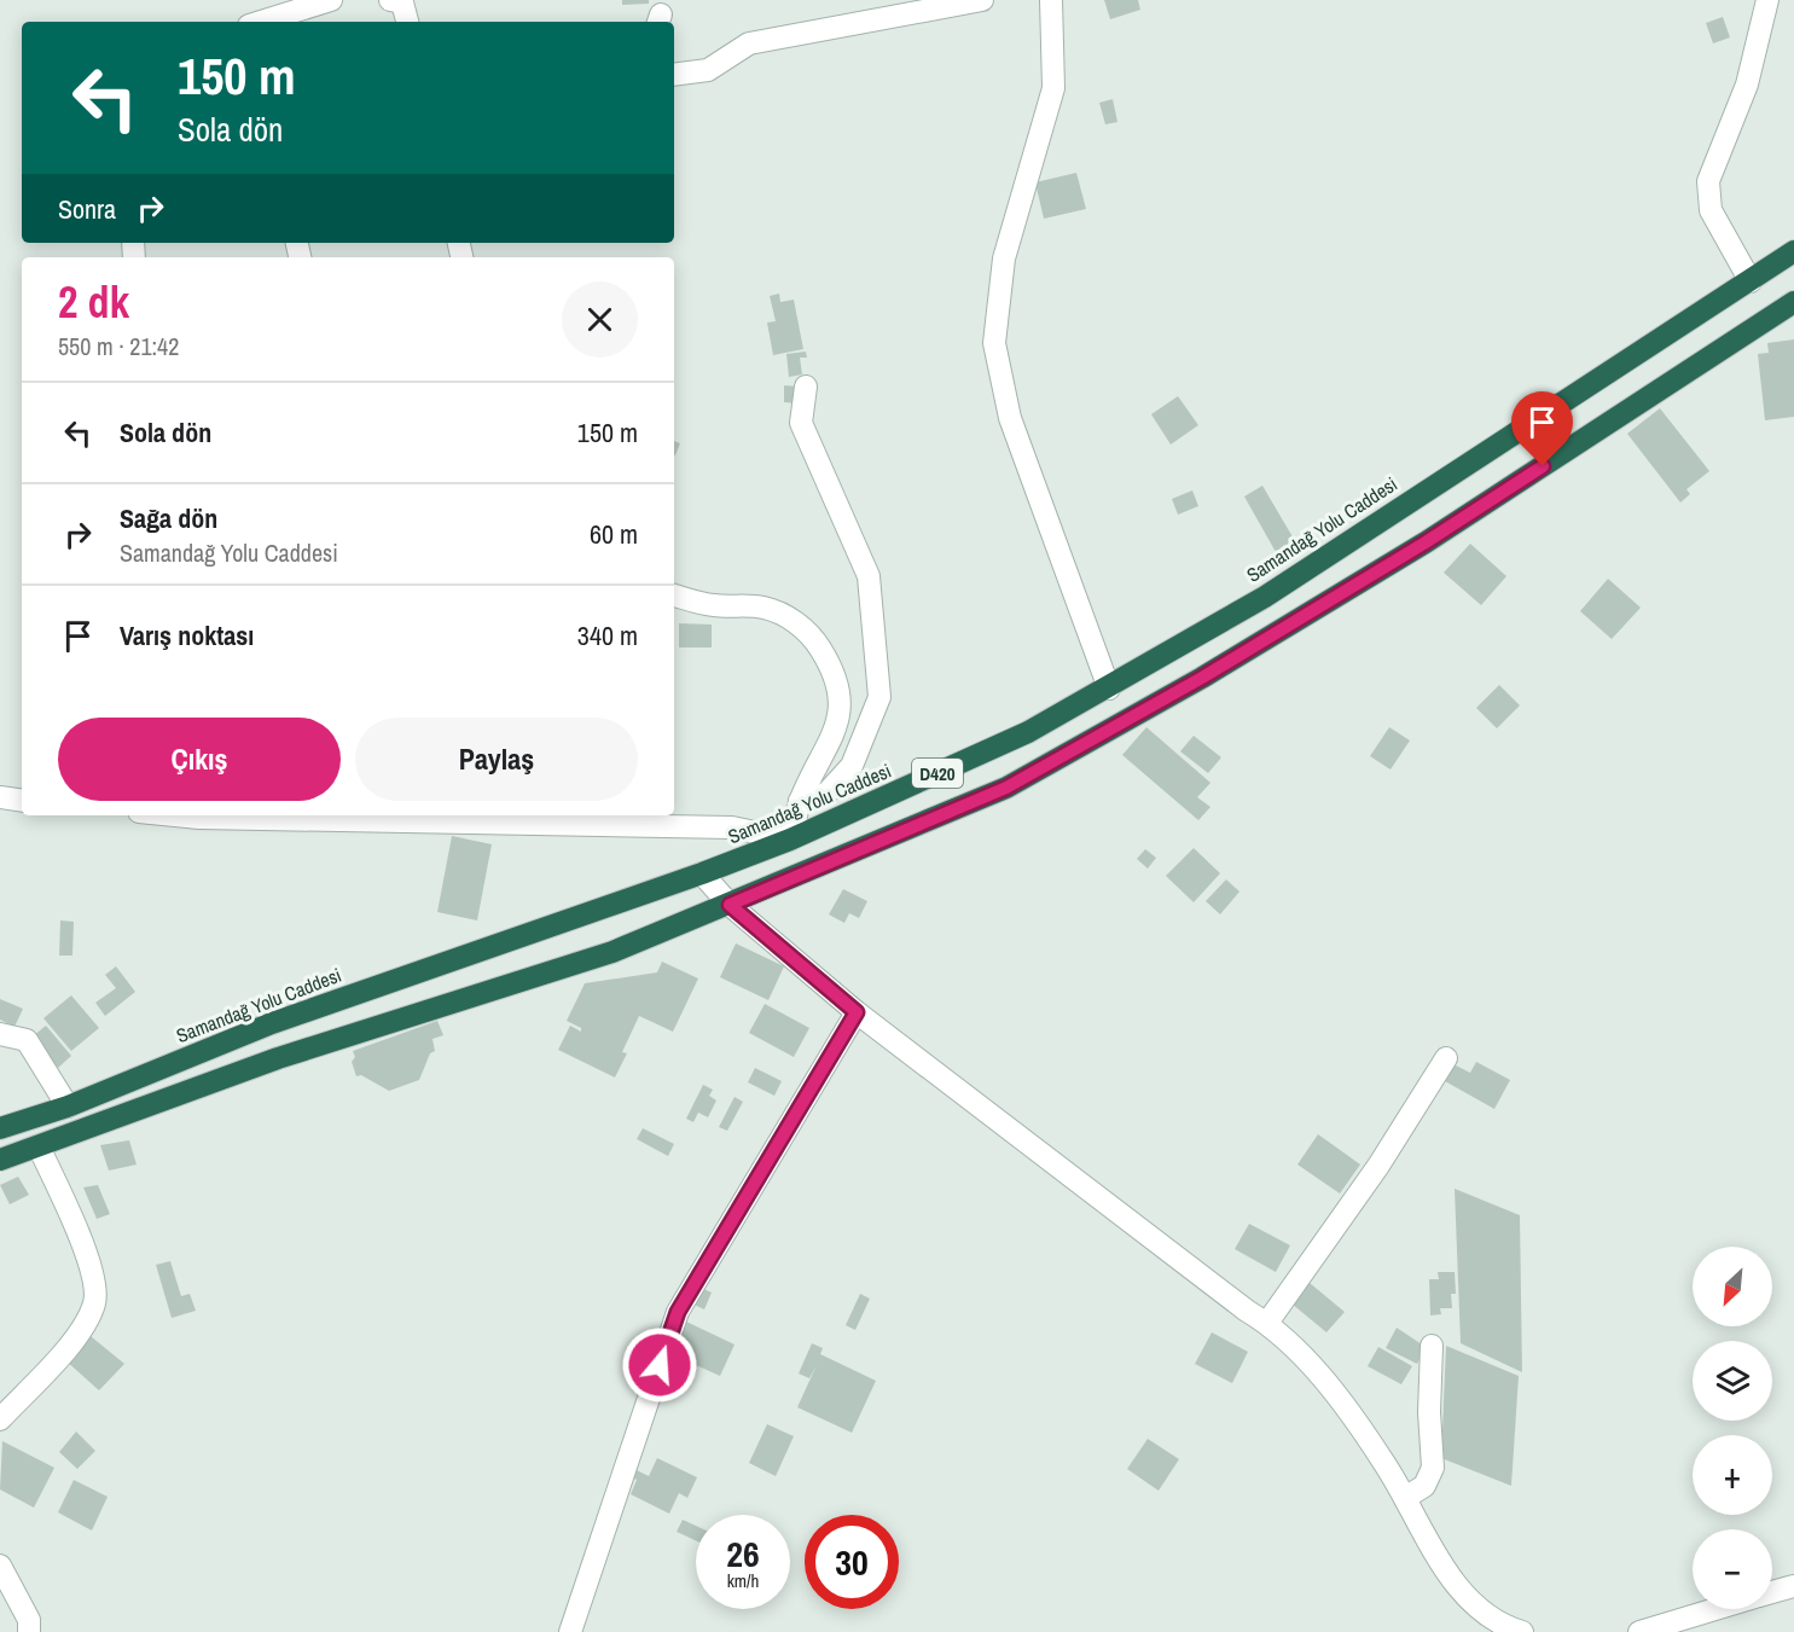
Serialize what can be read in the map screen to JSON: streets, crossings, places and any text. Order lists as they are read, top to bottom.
{
  "streets": {
    "highway": ["Samandağ Yolu Caddesi", "D420"]
  },
  "north": "bottom left",
  "page": {
    "turn": ["150 m", "Sola dön"],
    "then": "Sonra",
    "heading": ["2 dk", "550 m · 21:42"],
    "list": [
      {
        "name": "Sola dön",
        "value": "150 m"
      },
      {
        "name": "Sağa dön",
        "note": "Samandağ Yolu Caddesi",
        "value": "60 m"
      },
      {
        "name": "Varış noktası",
        "value": "340 m"
      }
    ],
    "buttons": ["Çıkış", "Paylaş"],
    "map_buttons": ["+", "−"],
    "speed": "26 km/h",
    "limit": "30"
  }
}
